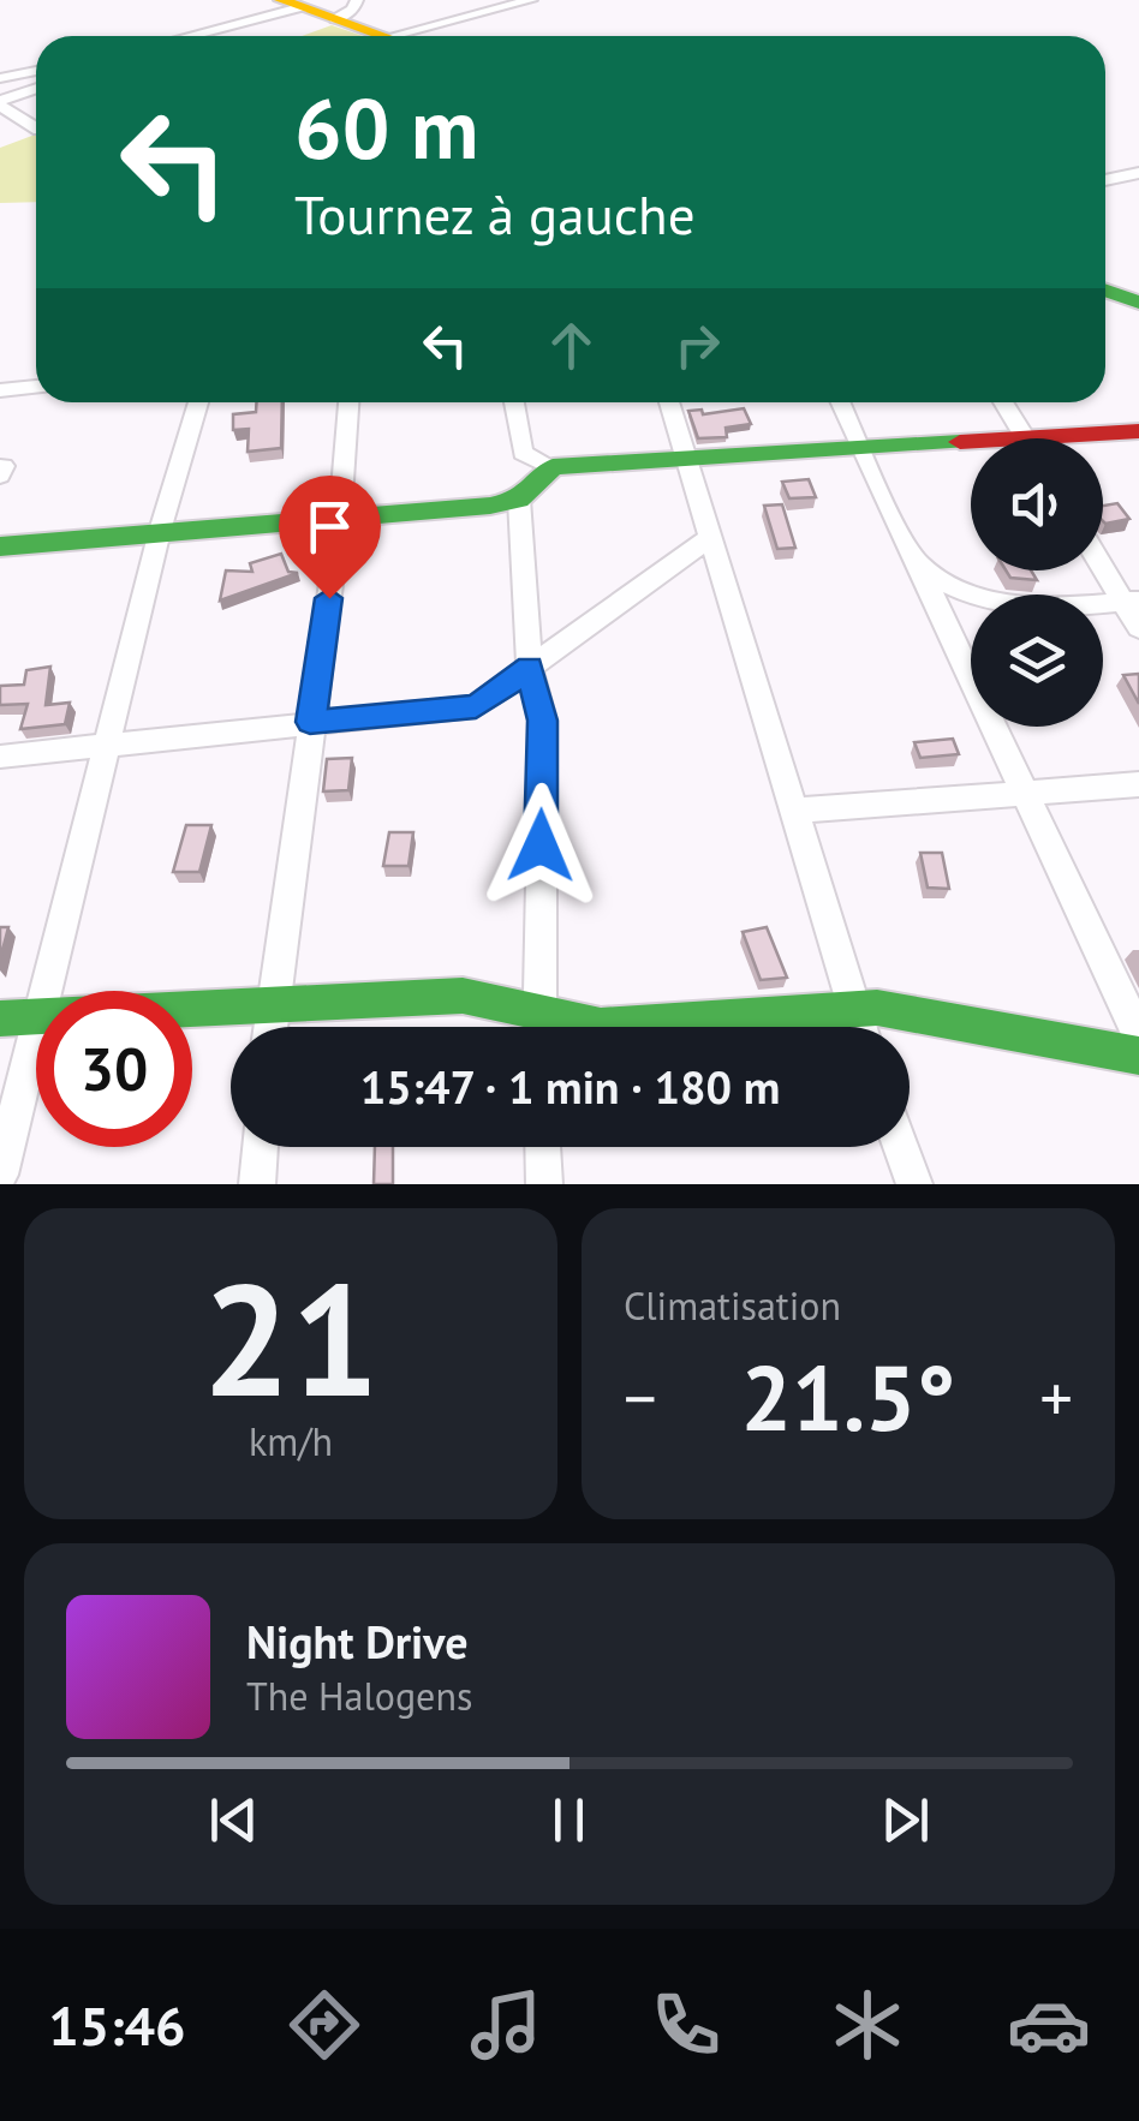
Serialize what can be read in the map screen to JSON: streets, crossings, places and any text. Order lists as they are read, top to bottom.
{
  "page": {
    "turn": ["60 m", "Tournez à gauche"],
    "limit": "30",
    "trip": "15:47 · 1 min · 180 m",
    "tile": [
      ["21", "km/h"],
      "Climatisation"
    ],
    "heat": ["−", "21.5°", "+"],
    "song": ["Night Drive", "The Halogens"],
    "tabs": "15:46"
  }
}
